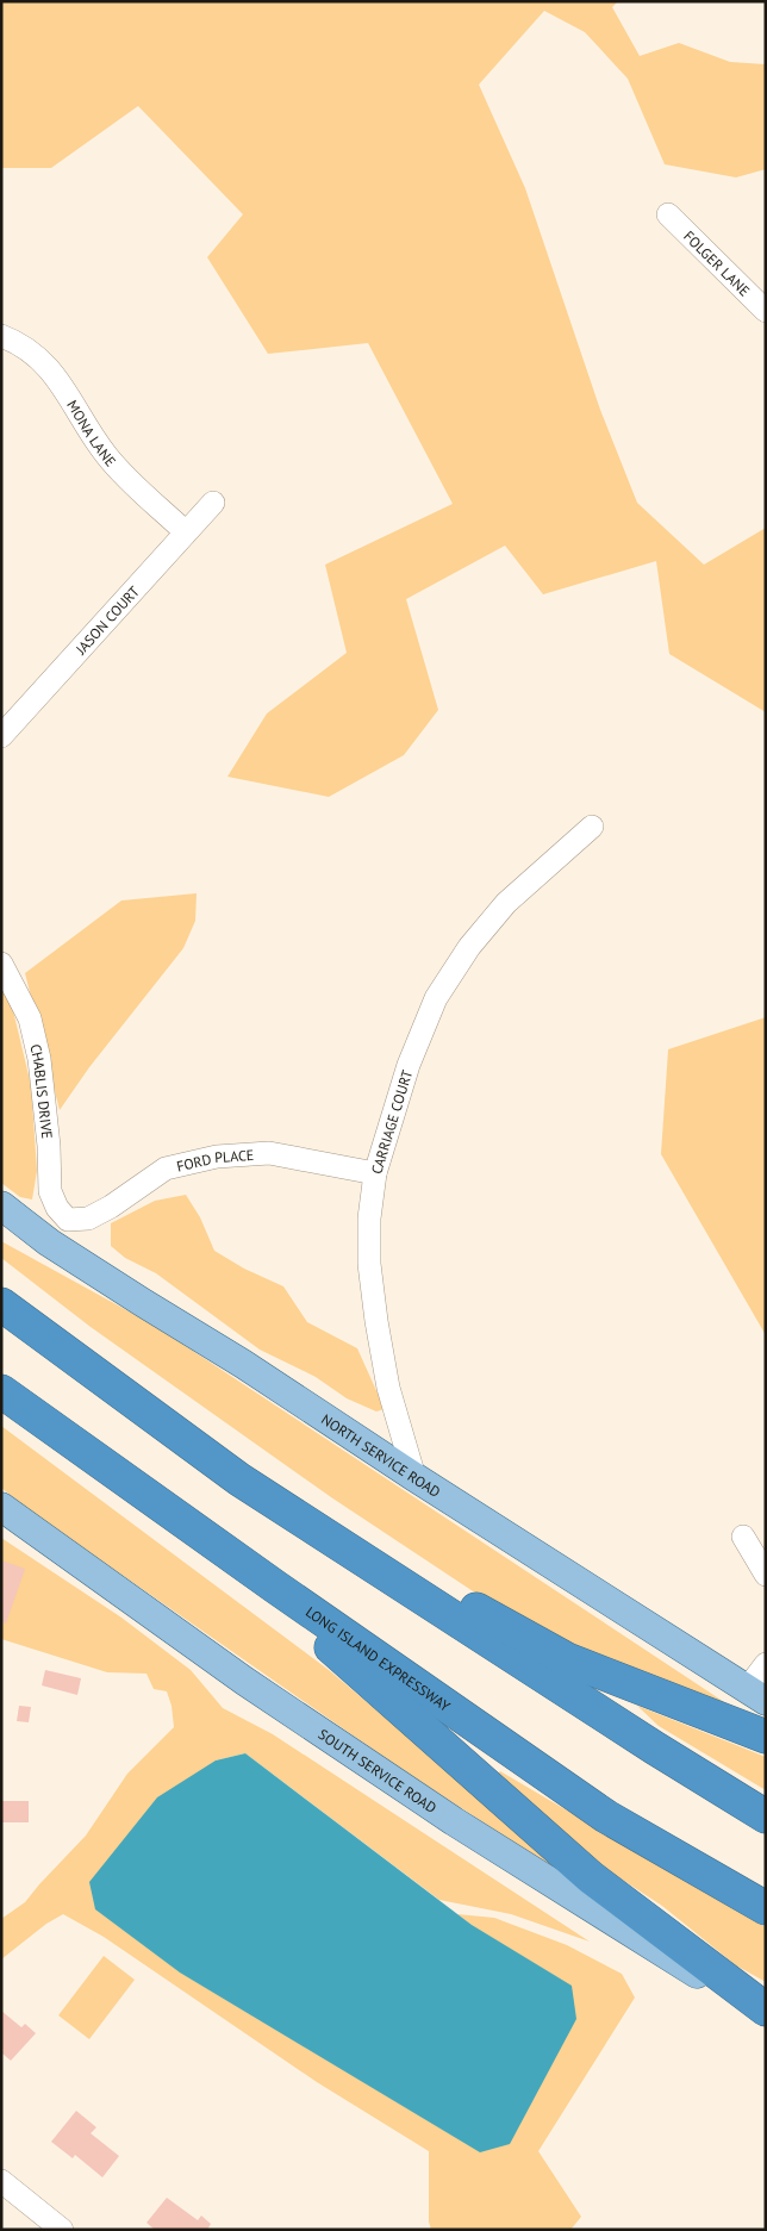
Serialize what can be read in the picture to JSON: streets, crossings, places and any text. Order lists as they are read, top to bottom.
{
  "streets": {
    "highway": ["LONG ISLAND EXPRESSWAY"],
    "main road": ["NORTH SERVICE ROAD", "SOUTH SERVICE ROAD"],
    "street": [
      "FOLGER LANE",
      "MONA LANE",
      "JASON COURT",
      "CHABLIS DRIVE",
      "CARRIAGE COURT",
      "FORD PLACE"
    ]
  },
  "crossings": [
    ["MONA LANE", "JASON COURT"],
    ["CHABLIS DRIVE", "FORD PLACE"],
    ["CARRIAGE COURT", "FORD PLACE"],
    ["CARRIAGE COURT", "NORTH SERVICE ROAD"]
  ]
}
